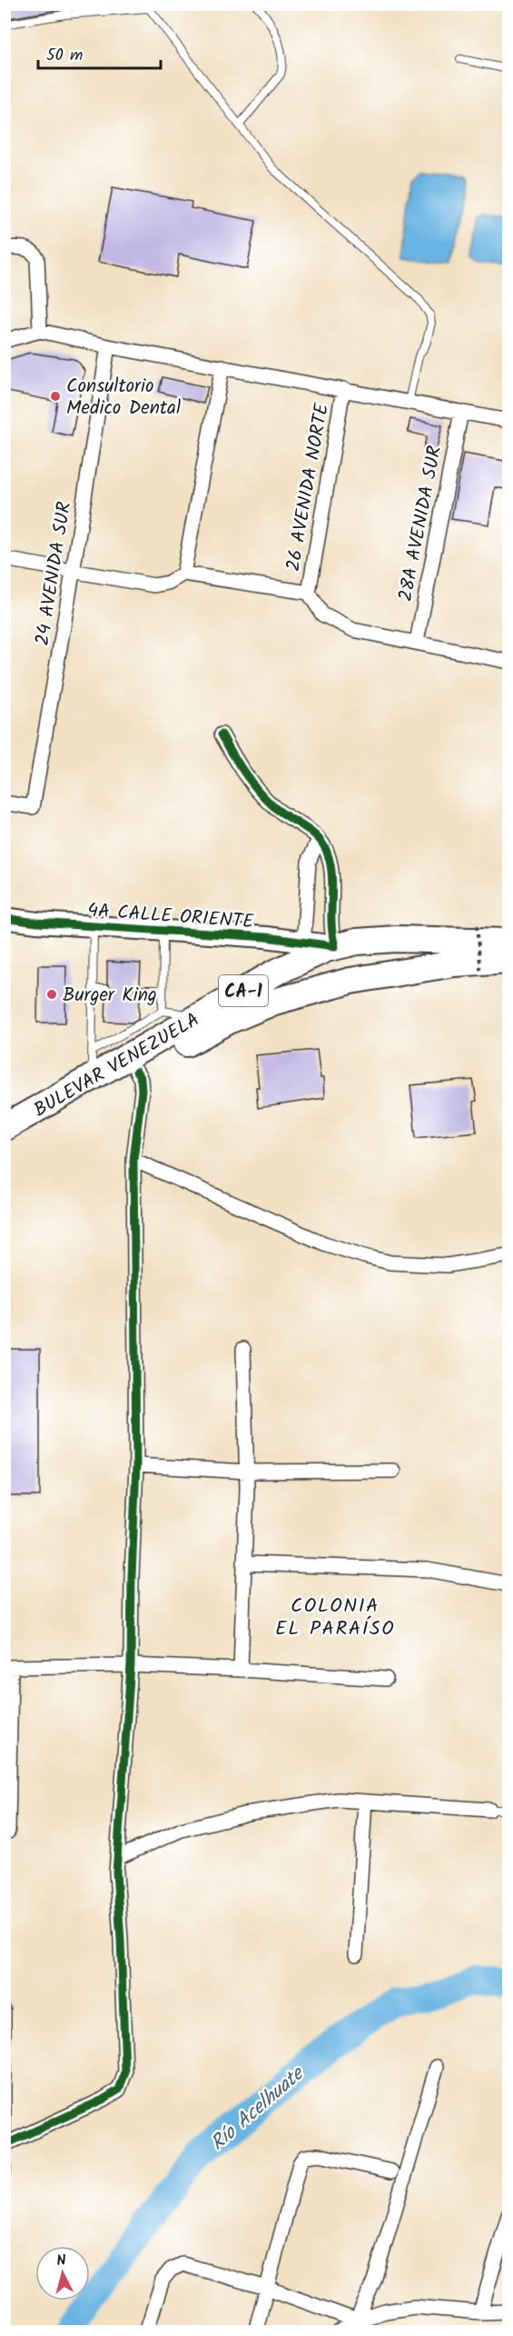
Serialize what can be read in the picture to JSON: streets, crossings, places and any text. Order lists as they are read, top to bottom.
{
  "streets": {
    "highway": ["CA-1", "BULEVAR VENEZUELA"],
    "street": [
      "26 AVENIDA NORTE",
      "28A AVENIDA SUR",
      "24 AVENIDA SUR",
      "4A CALLE ORIENTE"
    ]
  },
  "crossings": [
    ["4A CALLE ORIENTE", "BULEVAR VENEZUELA"]
  ],
  "districts": ["COLONIA EL PARAÍSO"],
  "water": ["Río Acelhuate"],
  "places": ["Consultorio Medico Dental", "Burger King"],
  "scale_bar": "50 m",
  "north": "top"
}
